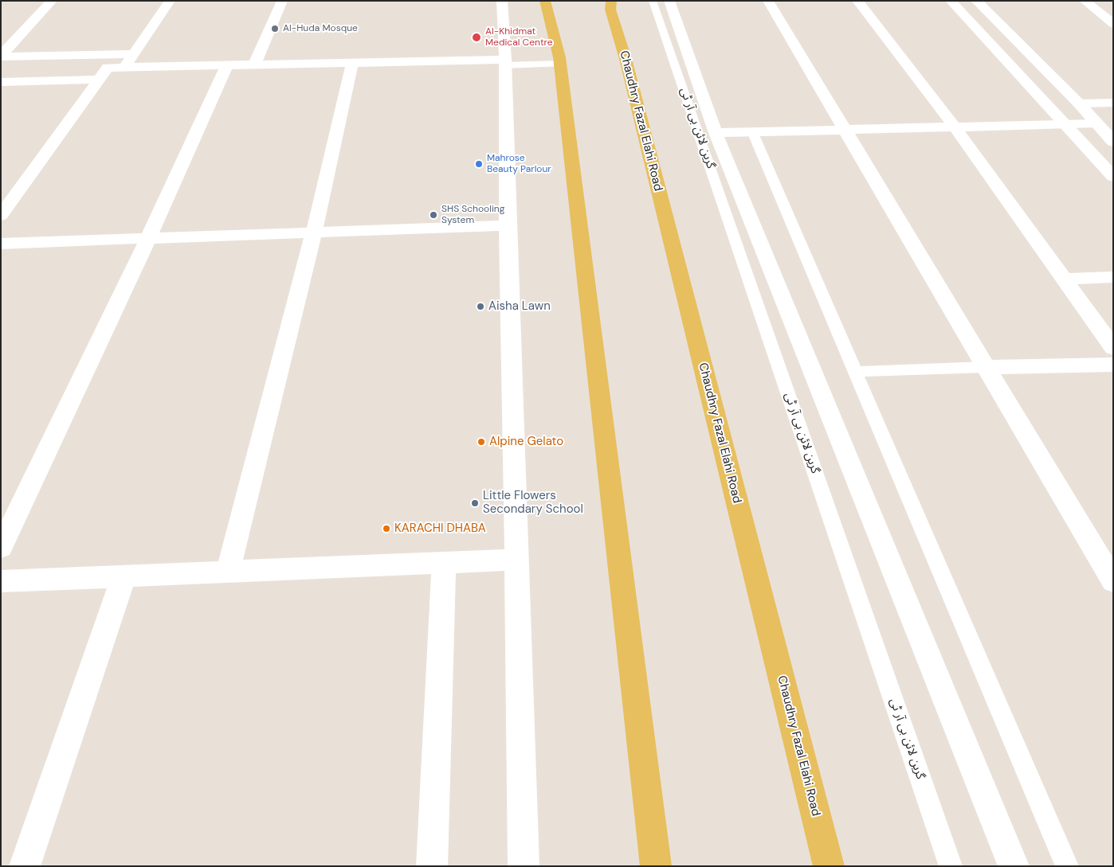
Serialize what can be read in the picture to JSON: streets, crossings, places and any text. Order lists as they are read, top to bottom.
{
  "streets": {
    "main road": ["Chaudhry Fazal Elahi Road"],
    "lane": ["گرین لائن بی آر ٹی"]
  },
  "places": [
    "Al-Huda Mosque",
    "Al-Khidmat Medical Centre",
    "Mahrose Beauty Parlour",
    "SHS Schooling System",
    "Aisha Lawn",
    "Alpine Gelato",
    "Little Flowers Secondary School",
    "KARACHI DHABA"
  ]
}
